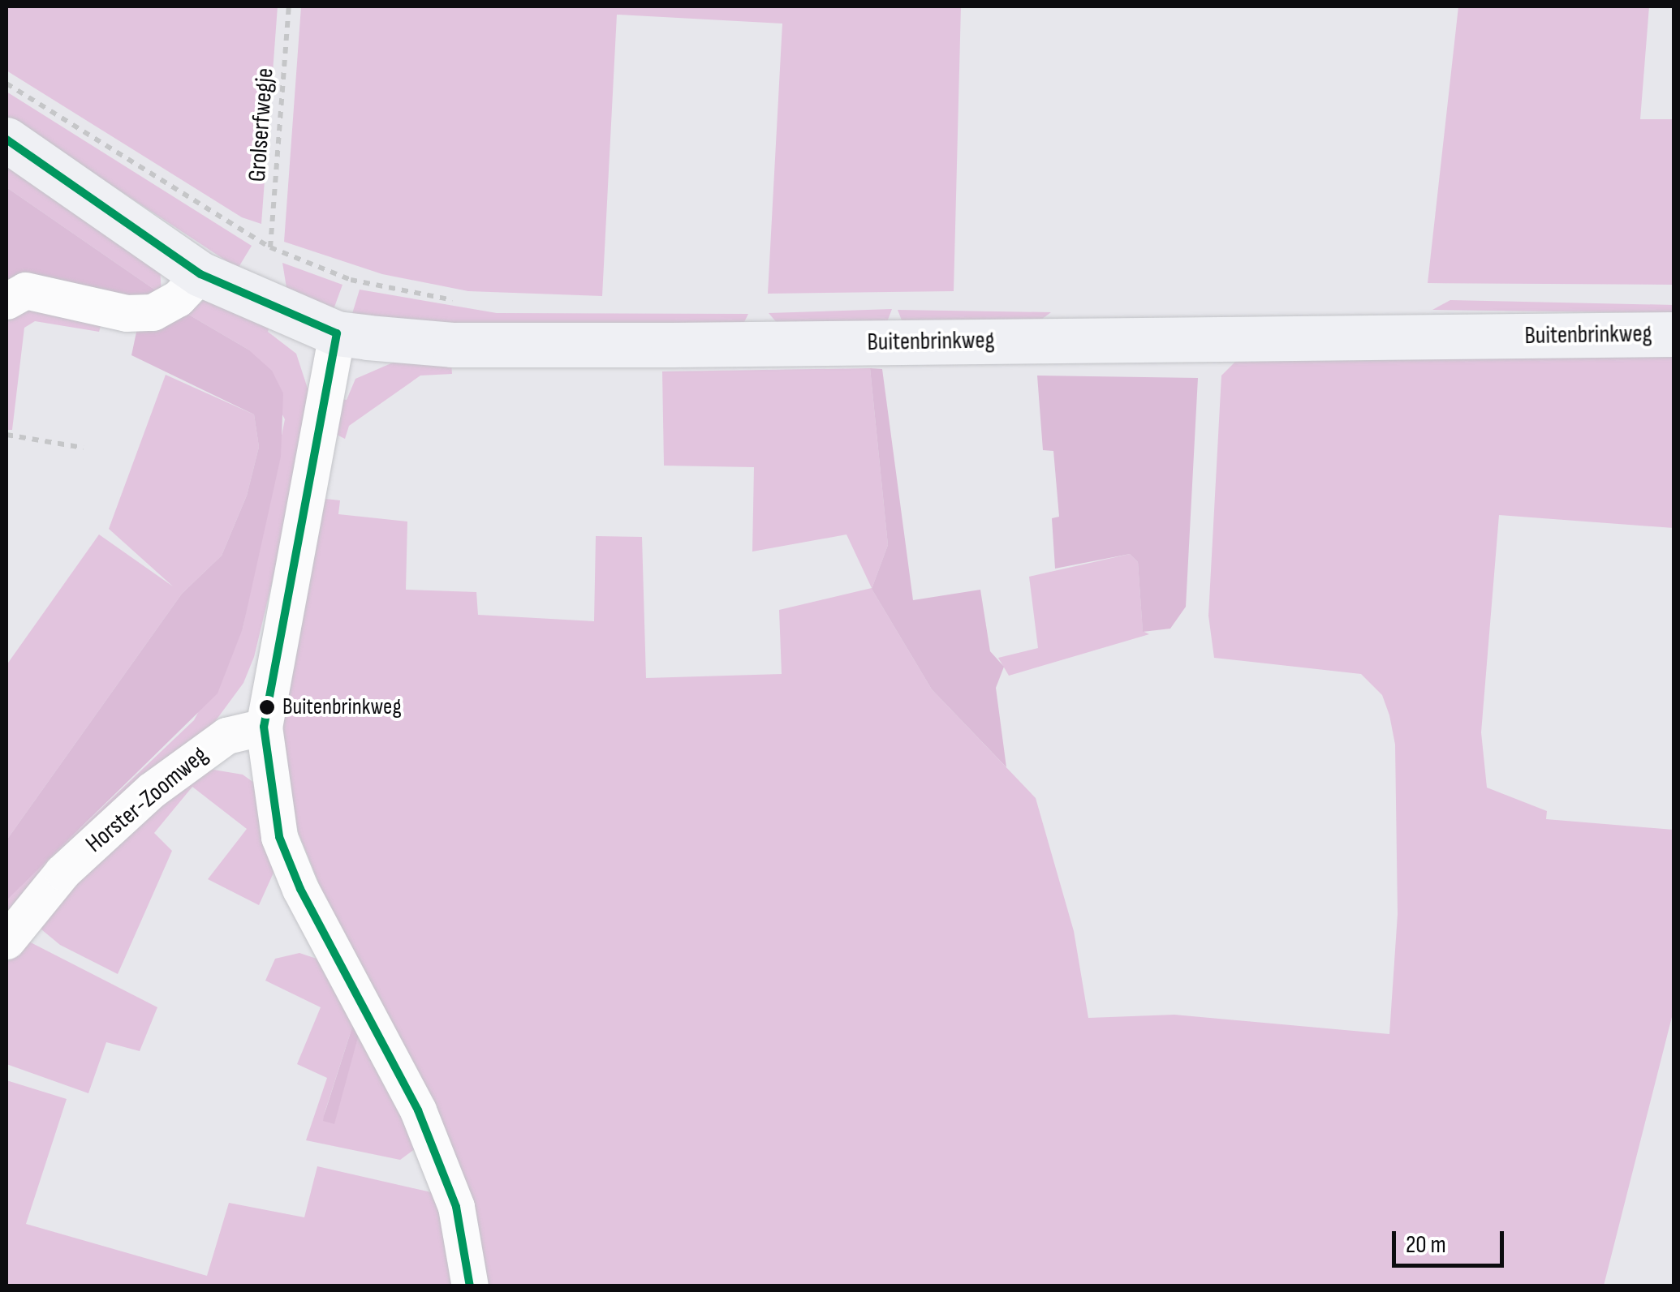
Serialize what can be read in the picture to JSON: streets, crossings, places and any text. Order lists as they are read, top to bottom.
{
  "streets": {
    "main road": ["Buitenbrinkweg"],
    "street": ["Horster-Zoomweg"],
    "path": ["Grolserfwegje"]
  },
  "places": ["Buitenbrinkweg"],
  "scale_bar": "20 m"
}
